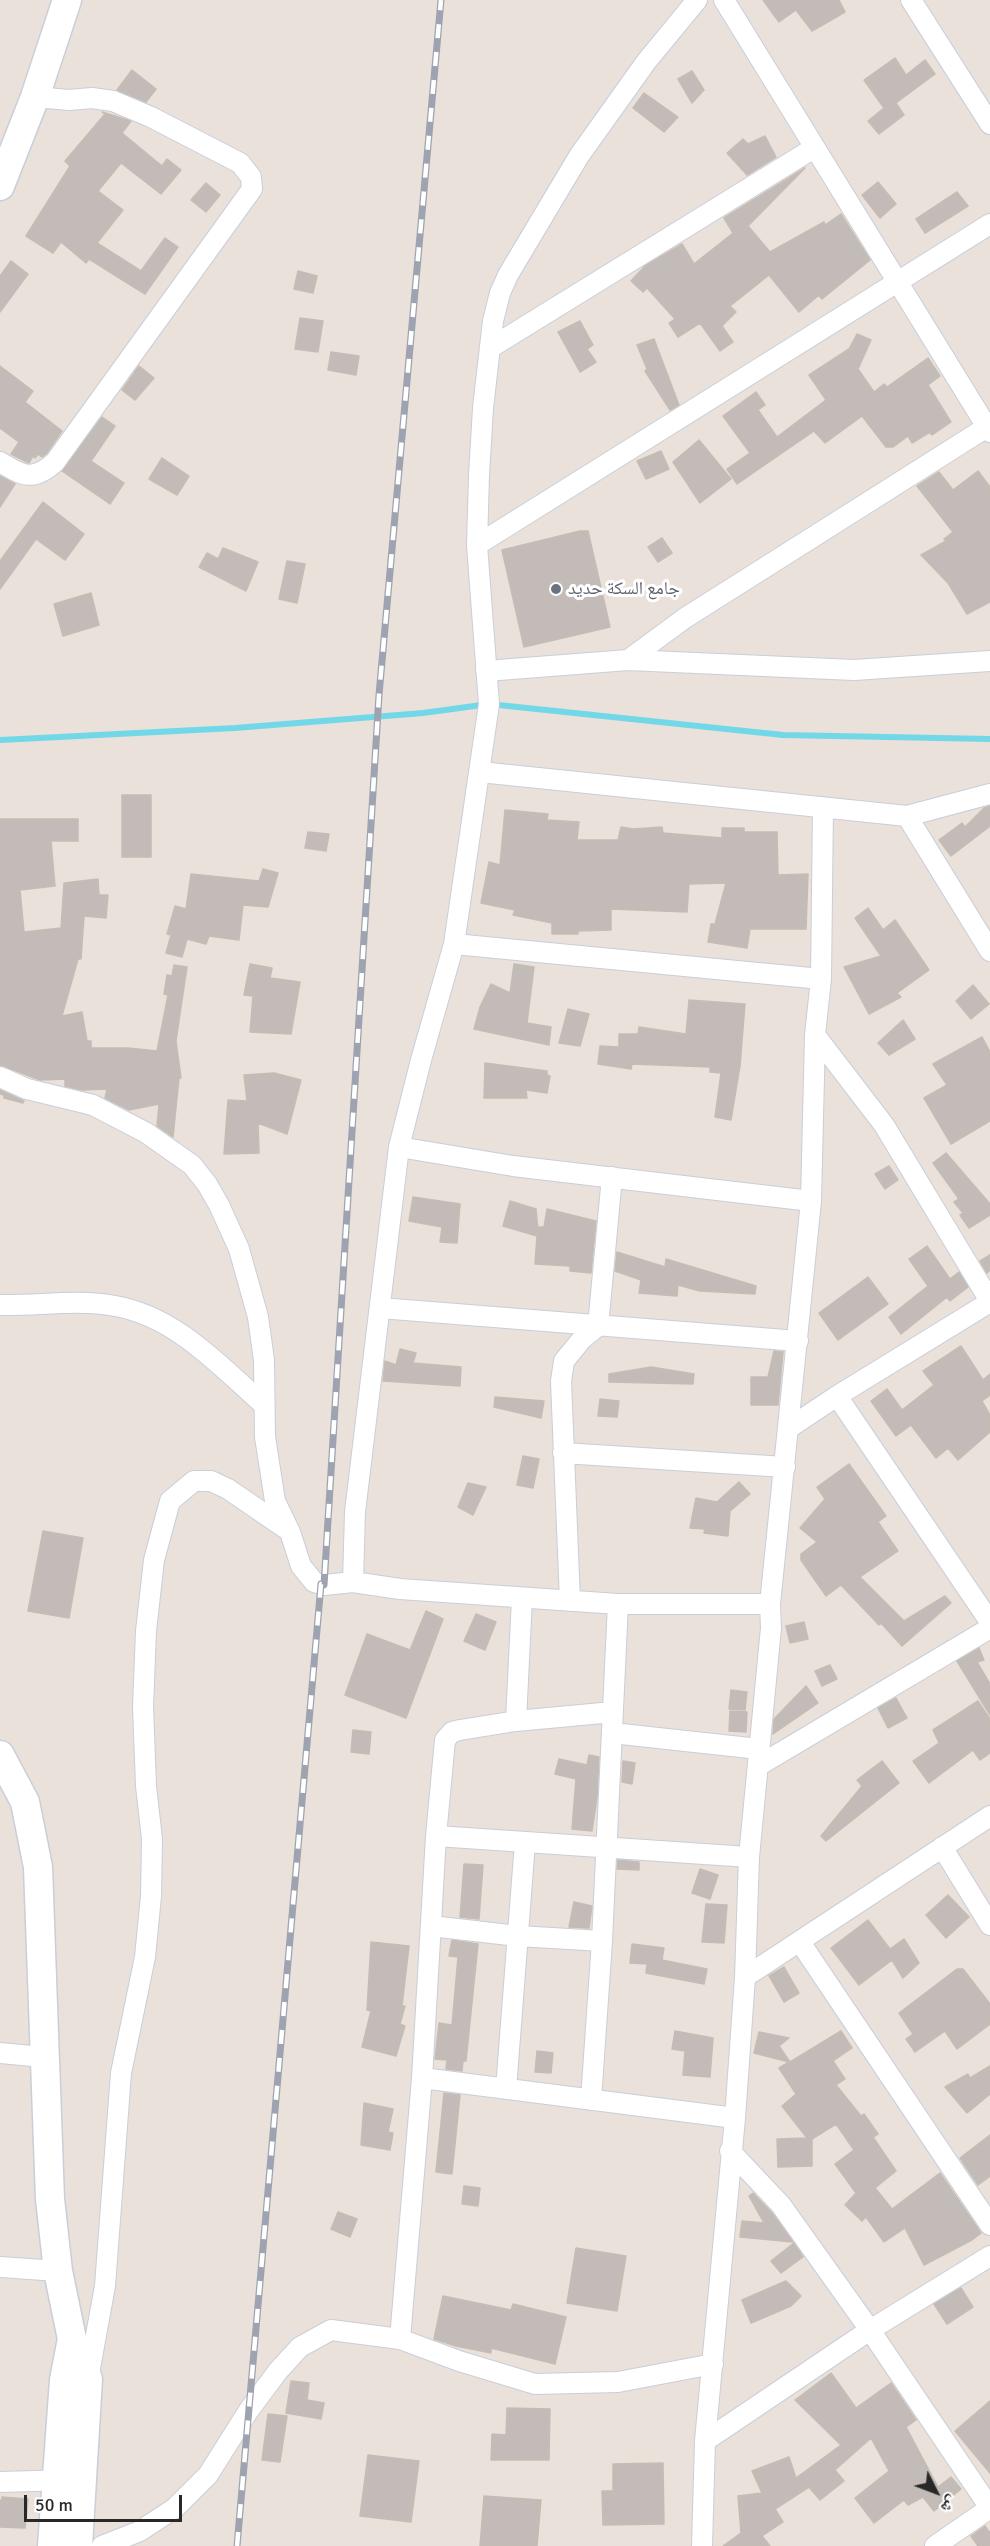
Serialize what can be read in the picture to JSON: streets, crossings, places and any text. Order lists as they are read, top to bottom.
{
  "places": ["جامع السكة حديد"],
  "scale_bar": "50 m",
  "north": "bottom right"
}
